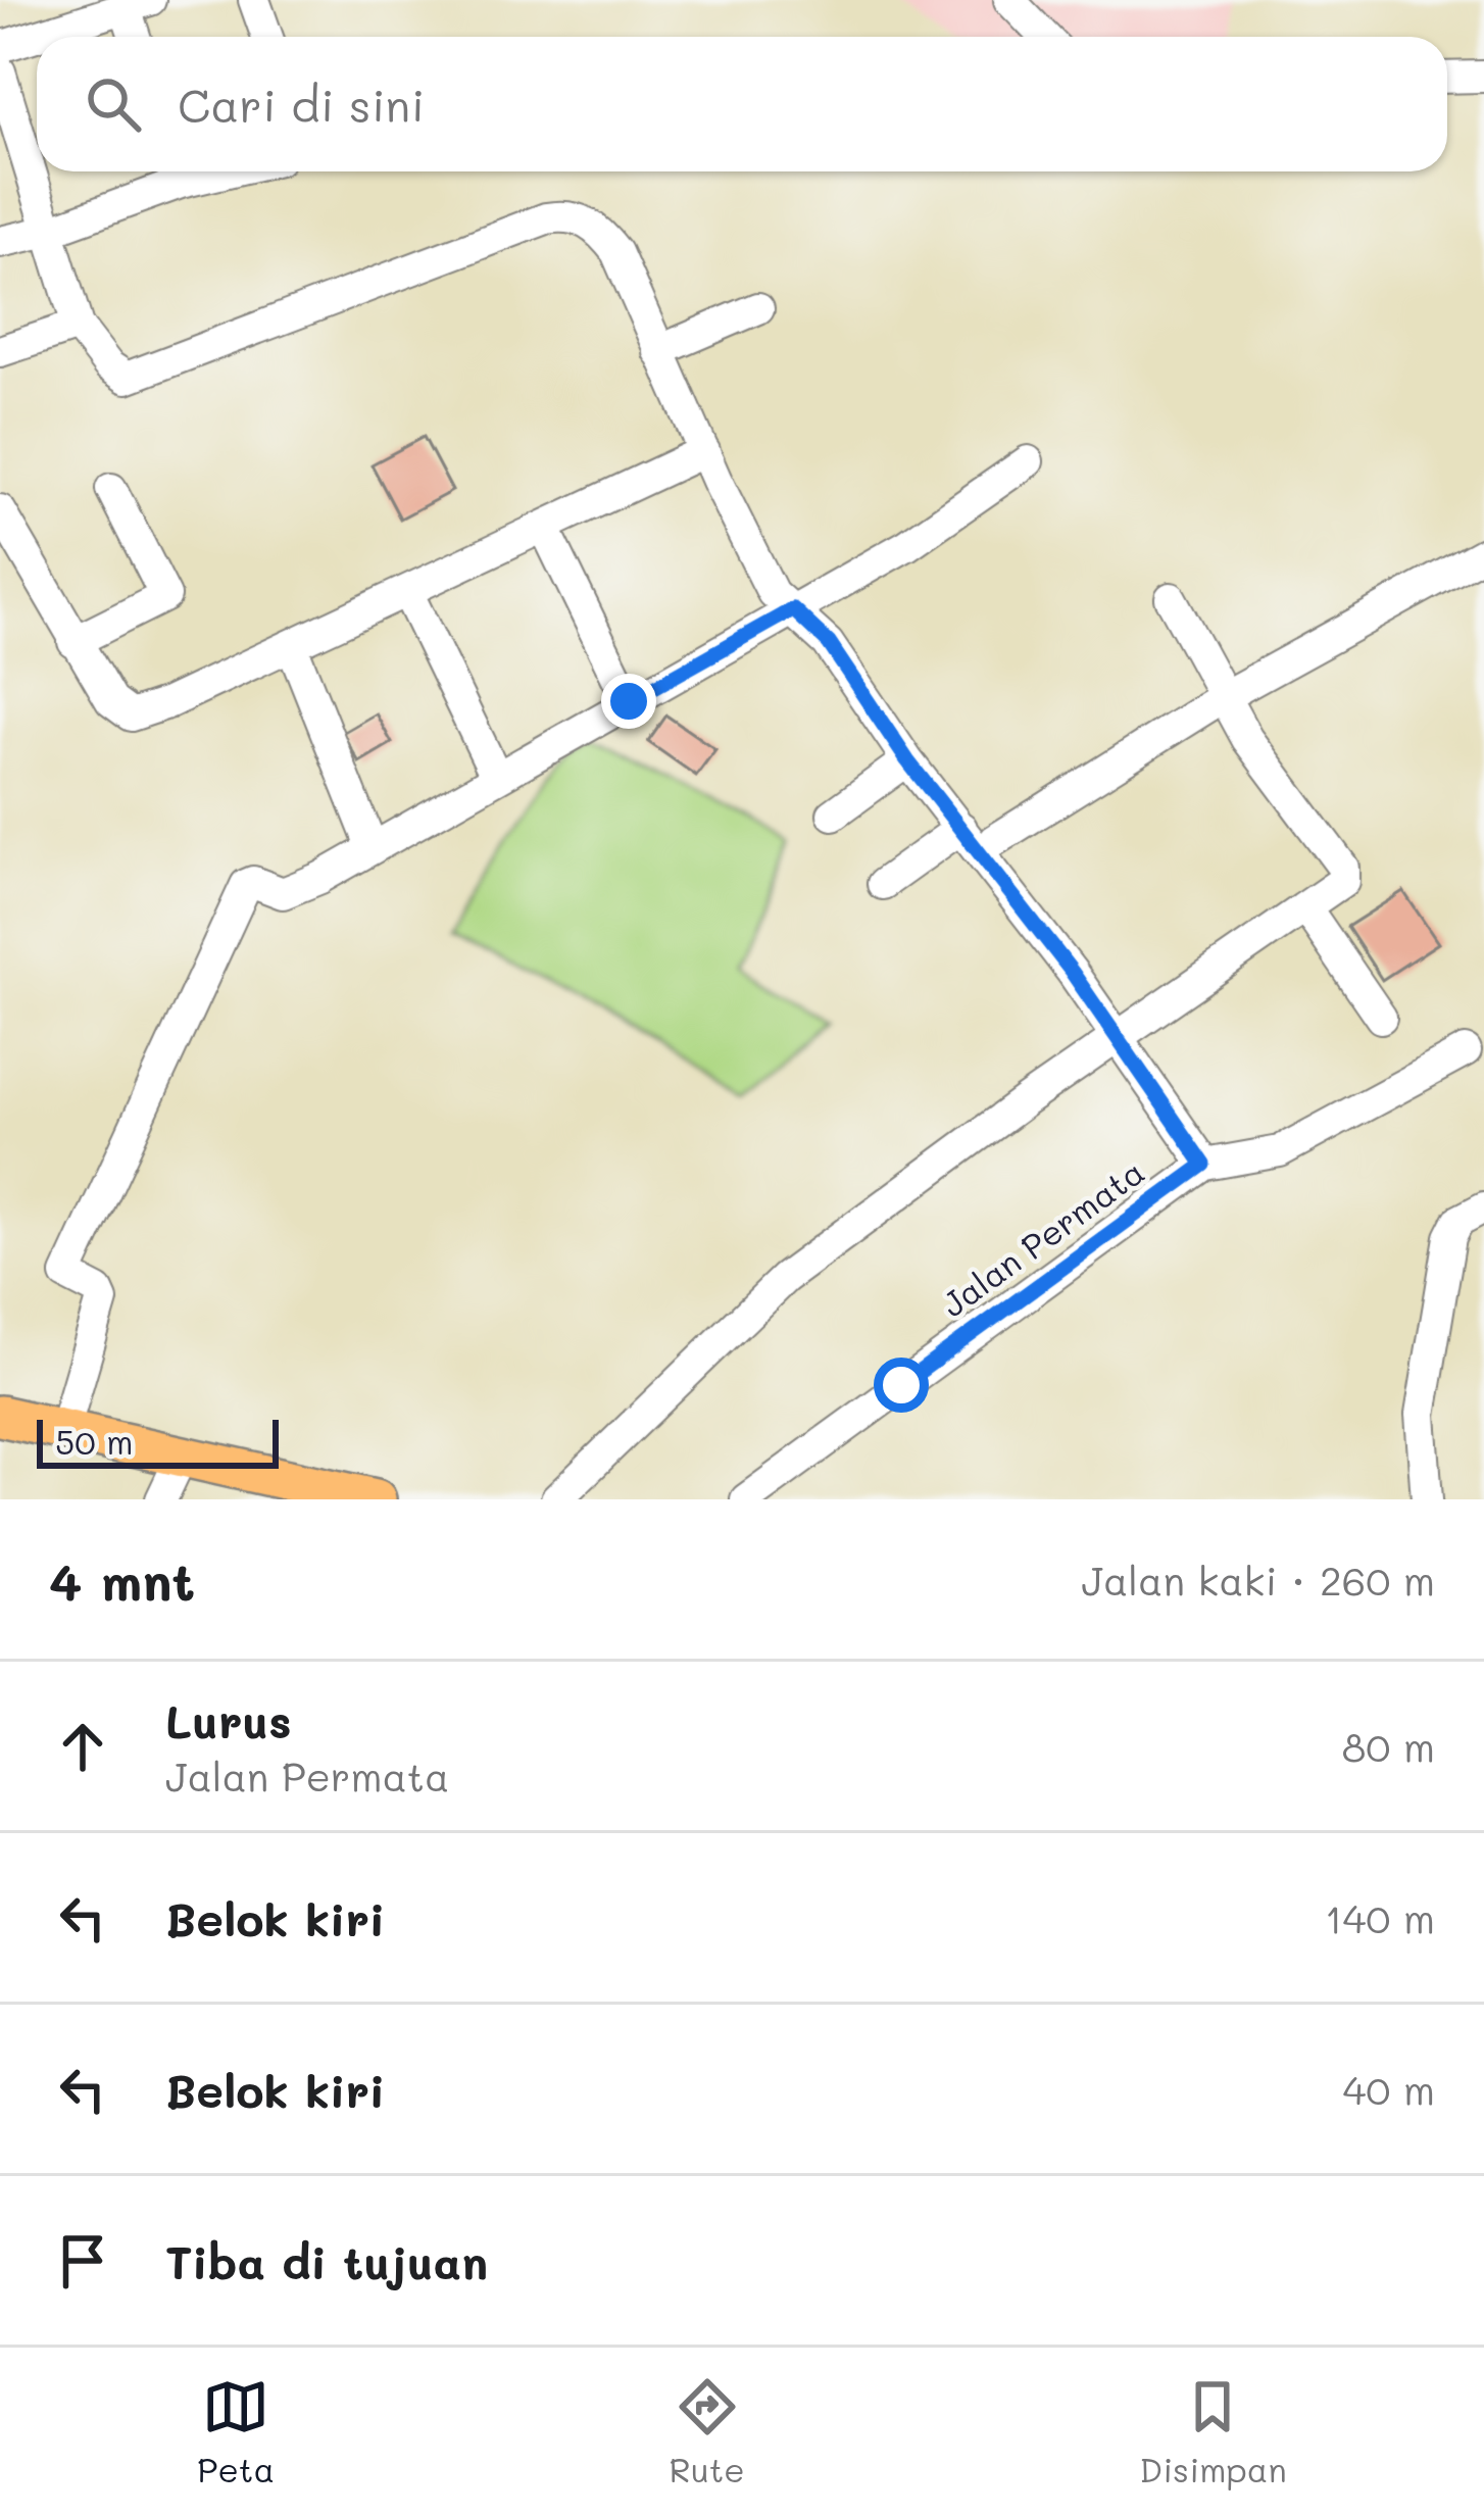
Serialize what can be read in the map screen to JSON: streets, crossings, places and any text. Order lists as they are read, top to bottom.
{
  "streets": {
    "street": ["Jalan Permata"]
  },
  "scale_bar": "50 m",
  "page": {
    "search": "Cari di sini",
    "scale": "50 m",
    "heading": ["4 mnt", "Jalan kaki · 260 m"],
    "list": [
      ["Lurus", "Jalan Permata", "80 m"],
      ["Belok kiri", "140 m"],
      ["Belok kiri", "40 m"],
      "Tiba di tujuan"
    ],
    "nav": ["Peta", "Rute", "Disimpan"]
  }
}
